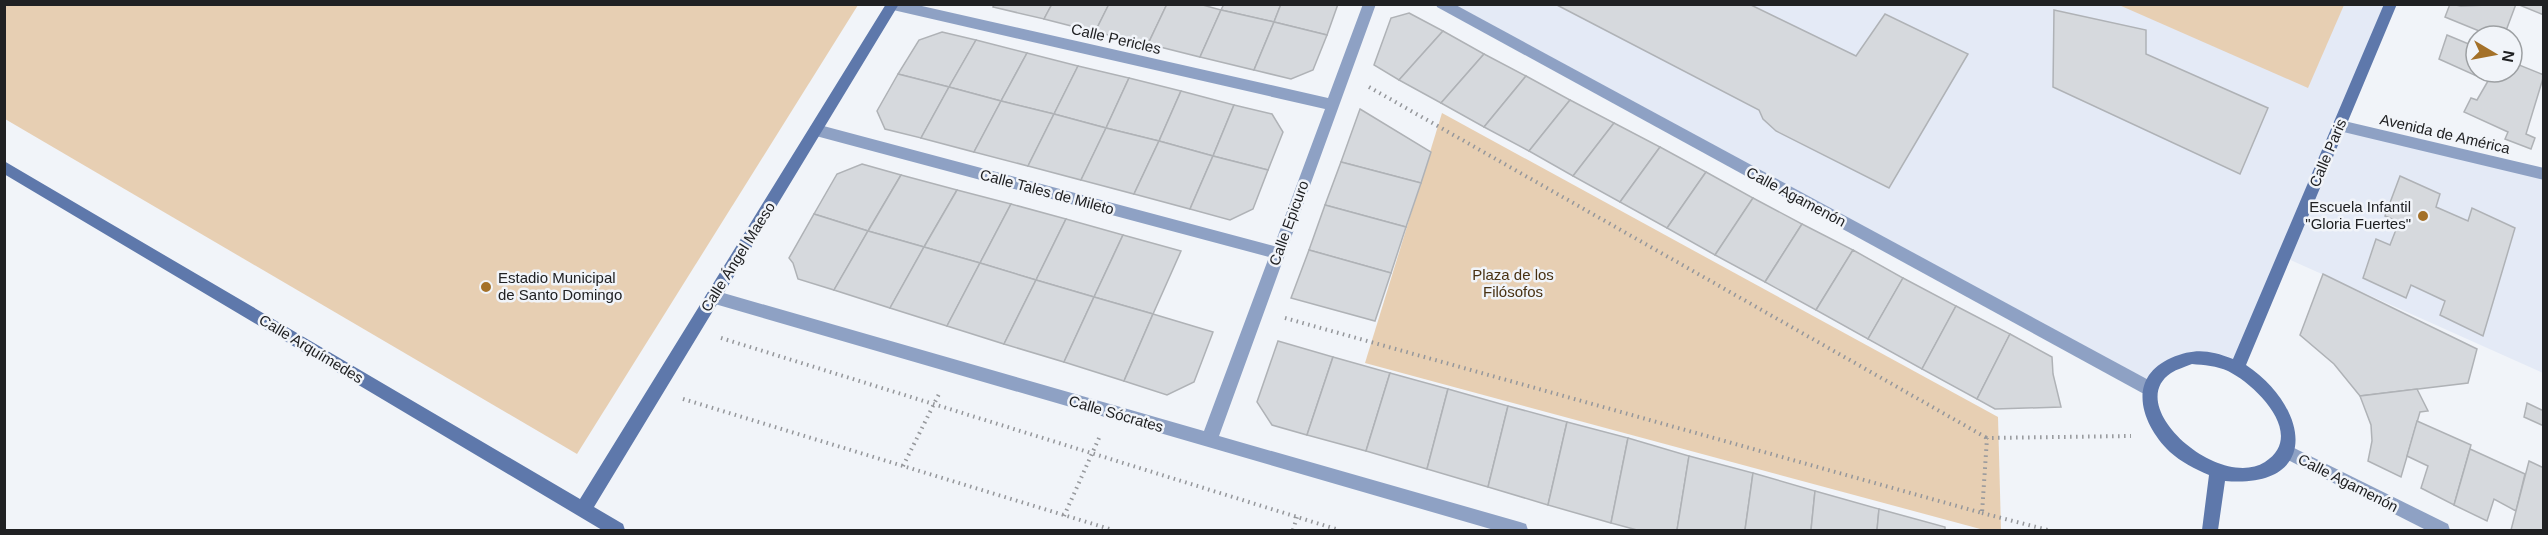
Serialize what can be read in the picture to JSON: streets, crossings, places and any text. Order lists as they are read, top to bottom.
{
  "streets": {
    "street": [
      "Calle Pericles",
      "Avenida de América",
      "Calle Paris",
      "Calle Tales de Mileto",
      "Calle Agamenón",
      "Calle Epicuro",
      "Calle Ángel Maeso",
      "Calle Arquímedes",
      "Calle Sócrates"
    ]
  },
  "crossings": [
    ["Calle Pericles", "Calle Epicuro"],
    ["Calle Pericles", "Calle Ángel Maeso"],
    ["Avenida de América", "Calle Paris"],
    ["Calle Paris", "Calle Agamenón"],
    ["Calle Tales de Mileto", "Calle Epicuro"],
    ["Calle Tales de Mileto", "Calle Ángel Maeso"],
    ["Calle Epicuro", "Calle Sócrates"],
    ["Calle Ángel Maeso", "Calle Arquímedes"],
    ["Calle Ángel Maeso", "Calle Sócrates"]
  ],
  "parks": ["Plaza de los Filósofos"],
  "places": ["Escuela Infantil \"Gloria Fuertes\"", "Estadio Municipal de Santo Domingo"],
  "north": "right"
}
